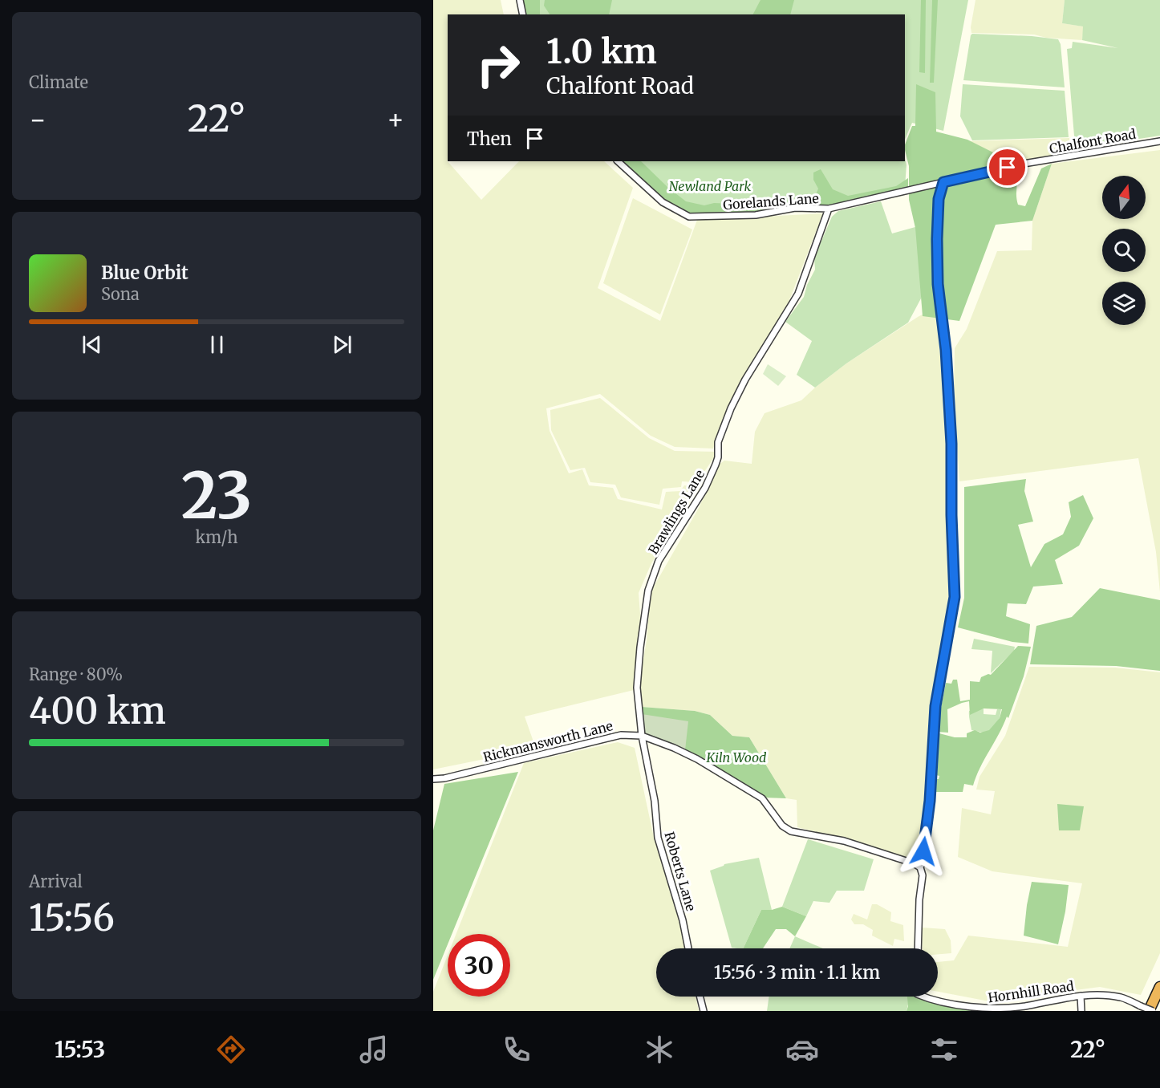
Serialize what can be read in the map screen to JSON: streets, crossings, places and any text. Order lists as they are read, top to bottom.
{
  "streets": {
    "street": [
      "Chalfont Road",
      "Gorelands Lane",
      "Brawlings Lane",
      "Rickmansworth Lane",
      "Roberts Lane",
      "Hornhill Road"
    ]
  },
  "crossings": [
    ["Chalfont Road", "Gorelands Lane"],
    ["Gorelands Lane", "Brawlings Lane"],
    ["Brawlings Lane", "Rickmansworth Lane"],
    ["Brawlings Lane", "Roberts Lane"],
    ["Rickmansworth Lane", "Roberts Lane"]
  ],
  "parks": ["Newland Park", "Kiln Wood"],
  "north": "top",
  "page": {
    "tile": [
      "Climate",
      ["23", "km/h"],
      ["Range · 80%", "400 km"],
      ["Arrival", "15:56"]
    ],
    "turn": ["1.0 km", "Chalfont Road"],
    "heat": ["−", "22°", "+"],
    "then": "Then",
    "song": ["Blue Orbit", "Sona"],
    "limit": "30",
    "trip": "15:56 · 3 min · 1.1 km",
    "tabs": ["15:53", "22°"]
  }
}
